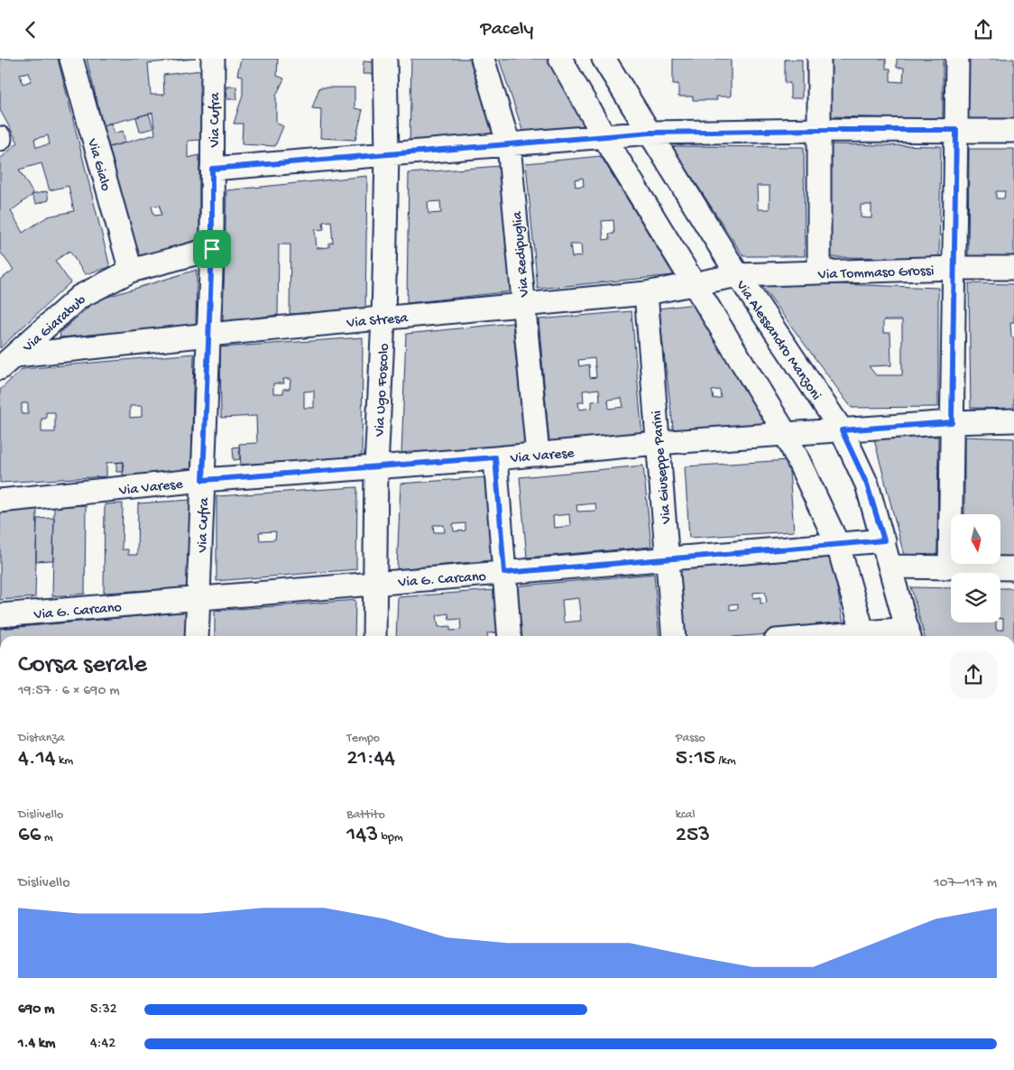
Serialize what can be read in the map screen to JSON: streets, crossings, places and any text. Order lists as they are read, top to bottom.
{
  "streets": {
    "street": [
      "Via Cufra",
      "Via Gialo",
      "Via Redipuglia",
      "Via Tommaso Grossi",
      "Via Stresa",
      "Via Giarabub",
      "Via Alessandro Manzoni",
      "Via Ugo Foscolo",
      "Via Varese",
      "Via Giuseppe Parini",
      "Via G. Carcano"
    ]
  },
  "crossings": [
    ["Via Cufra", "Via Stresa"],
    ["Via Cufra", "Via Giarabub"],
    ["Via Cufra", "Via Varese"],
    ["Via Cufra", "Via G. Carcano"],
    ["Via Gialo", "Via Giarabub"],
    ["Via Redipuglia", "Via Stresa"],
    ["Via Redipuglia", "Via Varese"],
    ["Via Tommaso Grossi", "Via Stresa"],
    ["Via Tommaso Grossi", "Via Alessandro Manzoni"],
    ["Via Stresa", "Via Giarabub"],
    ["Via Stresa", "Via Alessandro Manzoni"],
    ["Via Stresa", "Via Ugo Foscolo"],
    ["Via Stresa", "Via Giuseppe Parini"],
    ["Via Alessandro Manzoni", "Via Varese"],
    ["Via Alessandro Manzoni", "Via G. Carcano"],
    ["Via Ugo Foscolo", "Via Varese"],
    ["Via Ugo Foscolo", "Via G. Carcano"],
    ["Via Varese", "Via Giuseppe Parini"],
    ["Via Giuseppe Parini", "Via G. Carcano"]
  ],
  "north": "bottom",
  "page": {
    "header": "Pacely",
    "heading": ["Corsa serale", "19:57 · 6 × 690 m"],
    "stats": [
      ["Distanza", "4.14 km"],
      ["Tempo", "21:44"],
      ["Passo", "5:15 /km"],
      ["Dislivello", "66 m"],
      ["Battito", "143 bpm"],
      ["kcal", "253"]
    ],
    "chart": ["Dislivello", "107–117 m"],
    "list": [
      {
        "name": "690 m",
        "note": "5:32"
      },
      {
        "name": "1.4 km",
        "note": "4:42"
      }
    ]
  }
}
